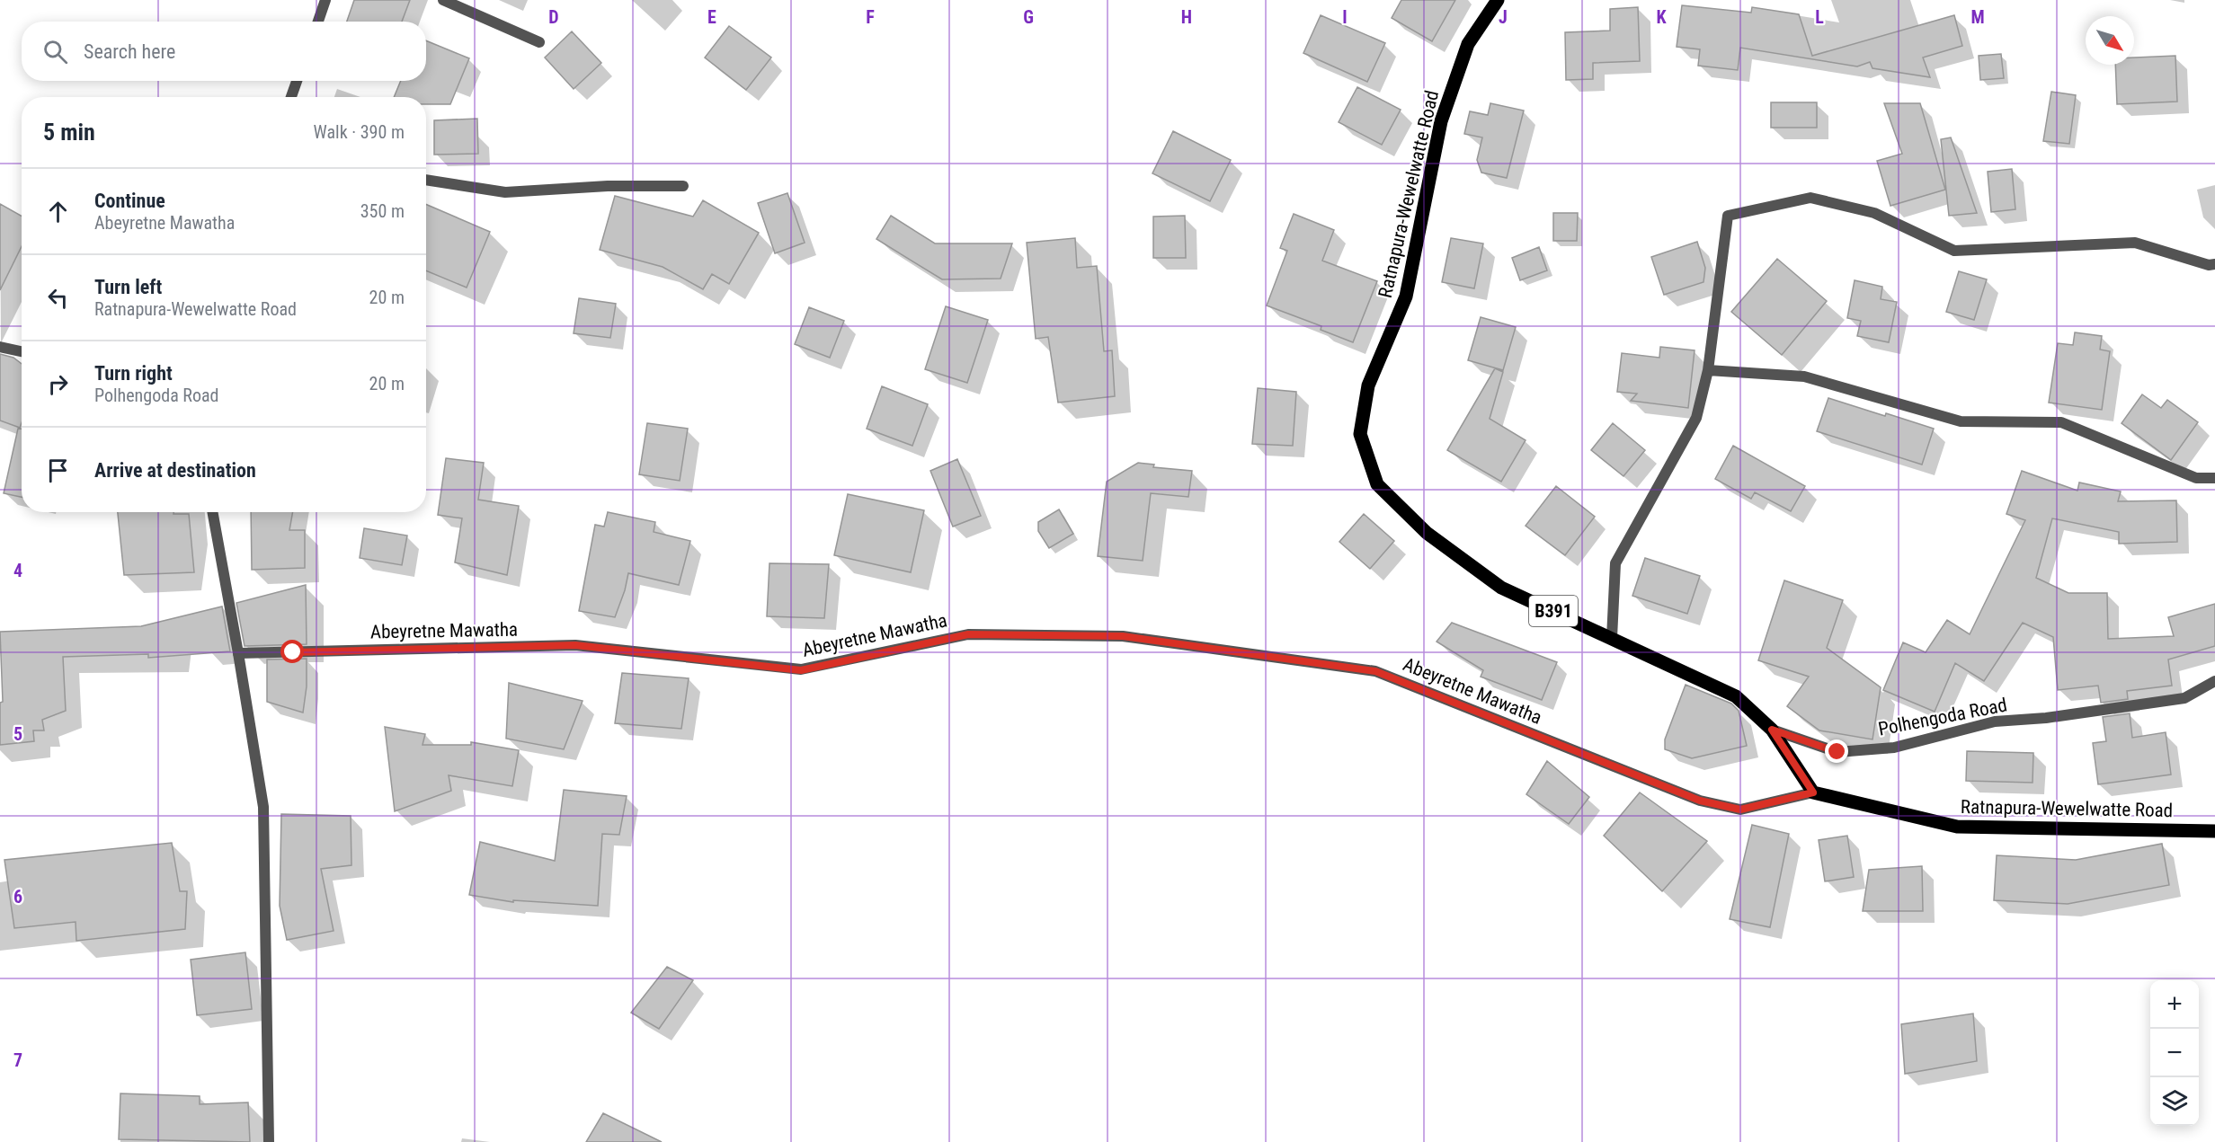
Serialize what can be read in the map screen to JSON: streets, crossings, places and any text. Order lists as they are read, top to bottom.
{
  "streets": {
    "main road": ["Ratnapura-Wewelwatte Road", "B391"],
    "street": ["Abeyretne Mawatha", "Polhengoda Road"]
  },
  "crossings": [
    ["Ratnapura-Wewelwatte Road", "Abeyretne Mawatha"],
    ["Ratnapura-Wewelwatte Road", "Polhengoda Road"]
  ],
  "north": "bottom right",
  "page": {
    "search": "Search here",
    "heading": ["5 min", "Walk · 390 m"],
    "list": [
      ["Continue", "Abeyretne Mawatha", "350 m"],
      ["Turn left", "Ratnapura-Wewelwatte Road", "20 m"],
      ["Turn right", "Polhengoda Road", "20 m"],
      "Arrive at destination"
    ],
    "map_buttons": ["+", "−"]
  },
  "grid": {
    "columns": [
      "D",
      "E",
      "F",
      "G",
      "H",
      "I",
      "J",
      "K",
      "L",
      "M"
    ],
    "rows": [
      "4",
      "5",
      "6",
      "7"
    ]
  }
}
